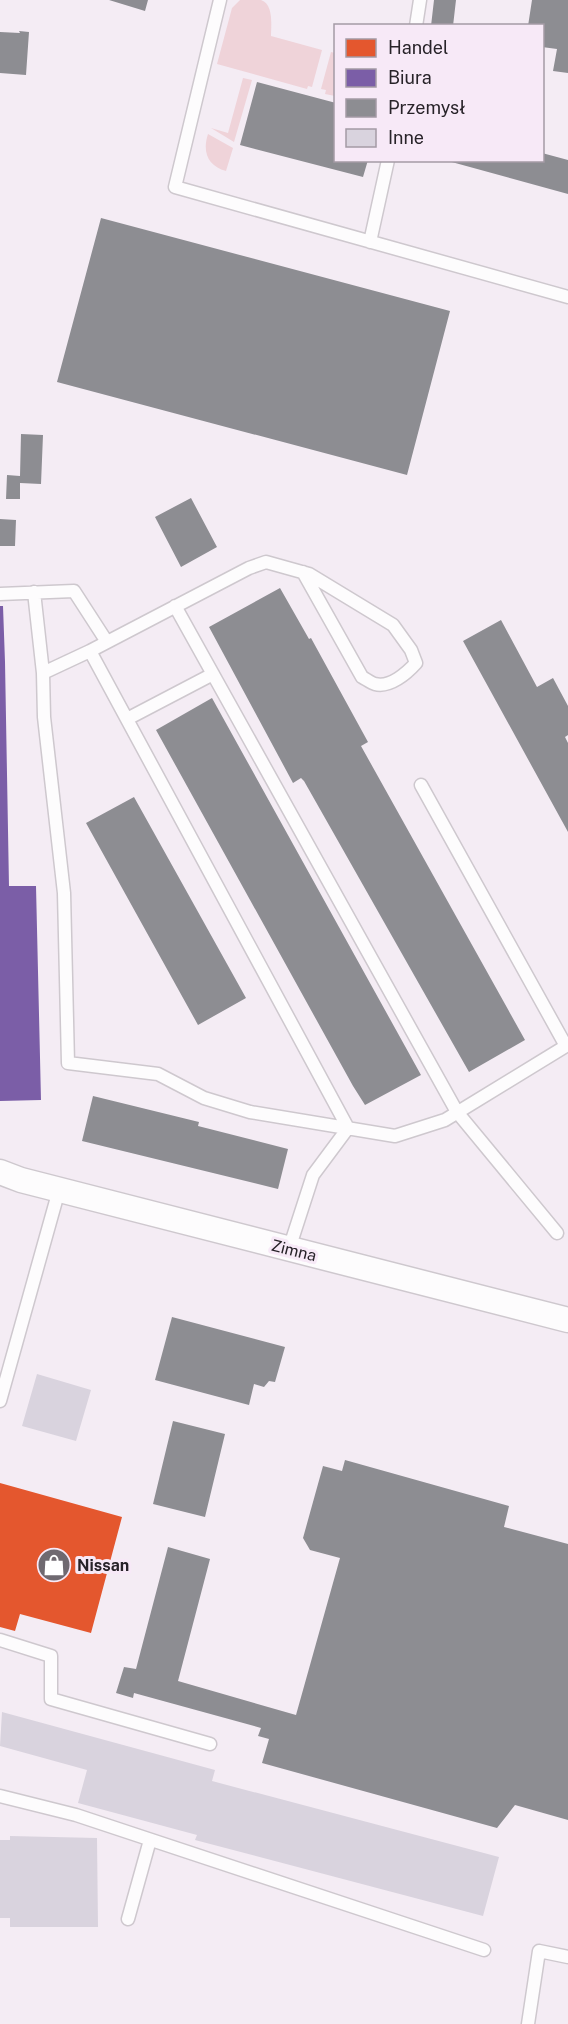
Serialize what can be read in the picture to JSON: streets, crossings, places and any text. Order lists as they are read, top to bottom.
{
  "streets": {
    "street": ["Zimna"]
  },
  "places": {
    "shop": ["Nissan"]
  },
  "legend": [
    "Handel",
    "Biura",
    "Przemysł",
    "Inne"
  ]
}
